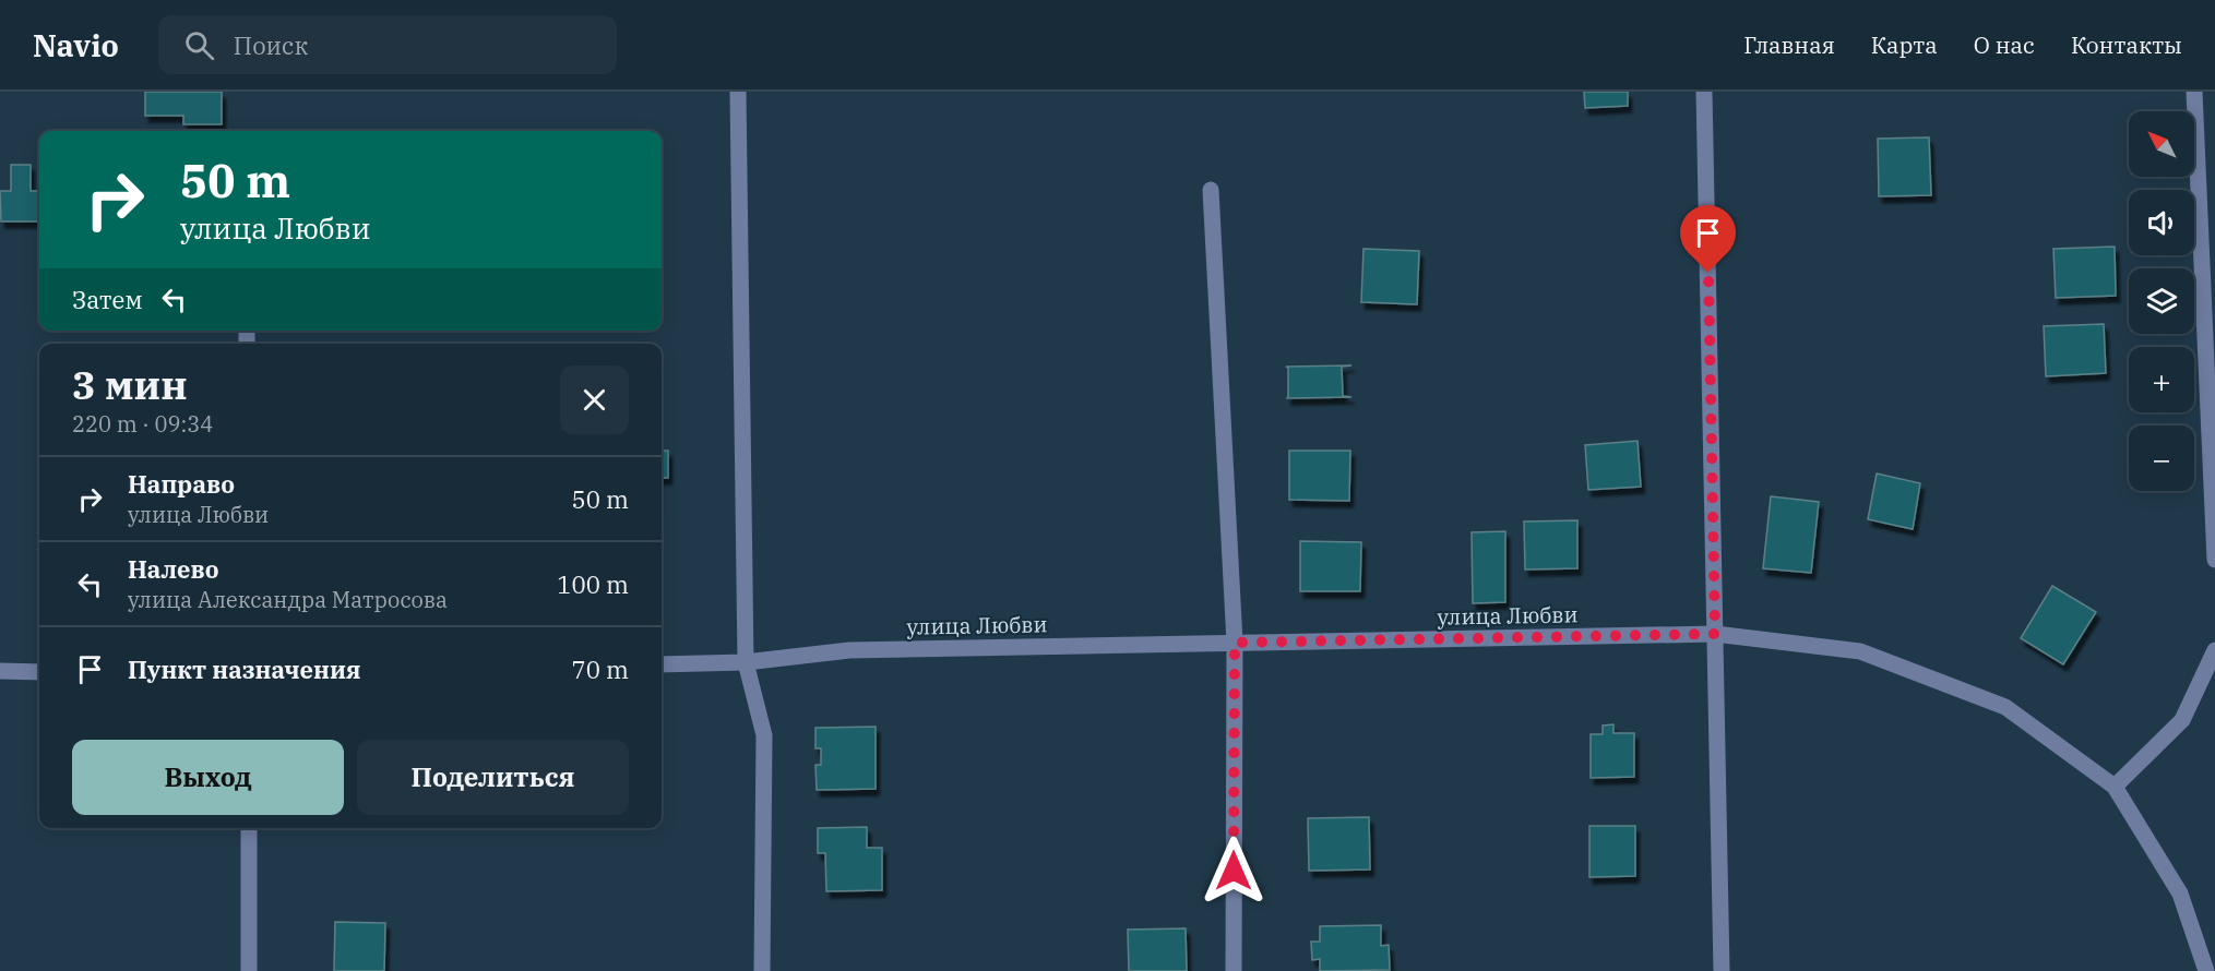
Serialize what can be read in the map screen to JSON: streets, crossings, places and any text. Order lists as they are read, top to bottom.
{
  "streets": {
    "street": ["улица Любви"]
  },
  "north": "top left",
  "page": {
    "header": "Navio",
    "search": "Поиск",
    "nav": [
      "Главная",
      "Карта",
      "О нас",
      "Контакты"
    ],
    "map_buttons": ["+", "−"],
    "turn": ["50 m", "улица Любви"],
    "then": "Затем",
    "heading": ["3 мин", "220 m · 09:34"],
    "list": [
      {
        "name": "Направо",
        "note": "улица Любви",
        "value": "50 m"
      },
      {
        "name": "Налево",
        "note": "улица Александра Матросова",
        "value": "100 m"
      },
      {
        "name": "Пункт назначения",
        "value": "70 m"
      }
    ],
    "buttons": ["Выход", "Поделиться"]
  }
}
